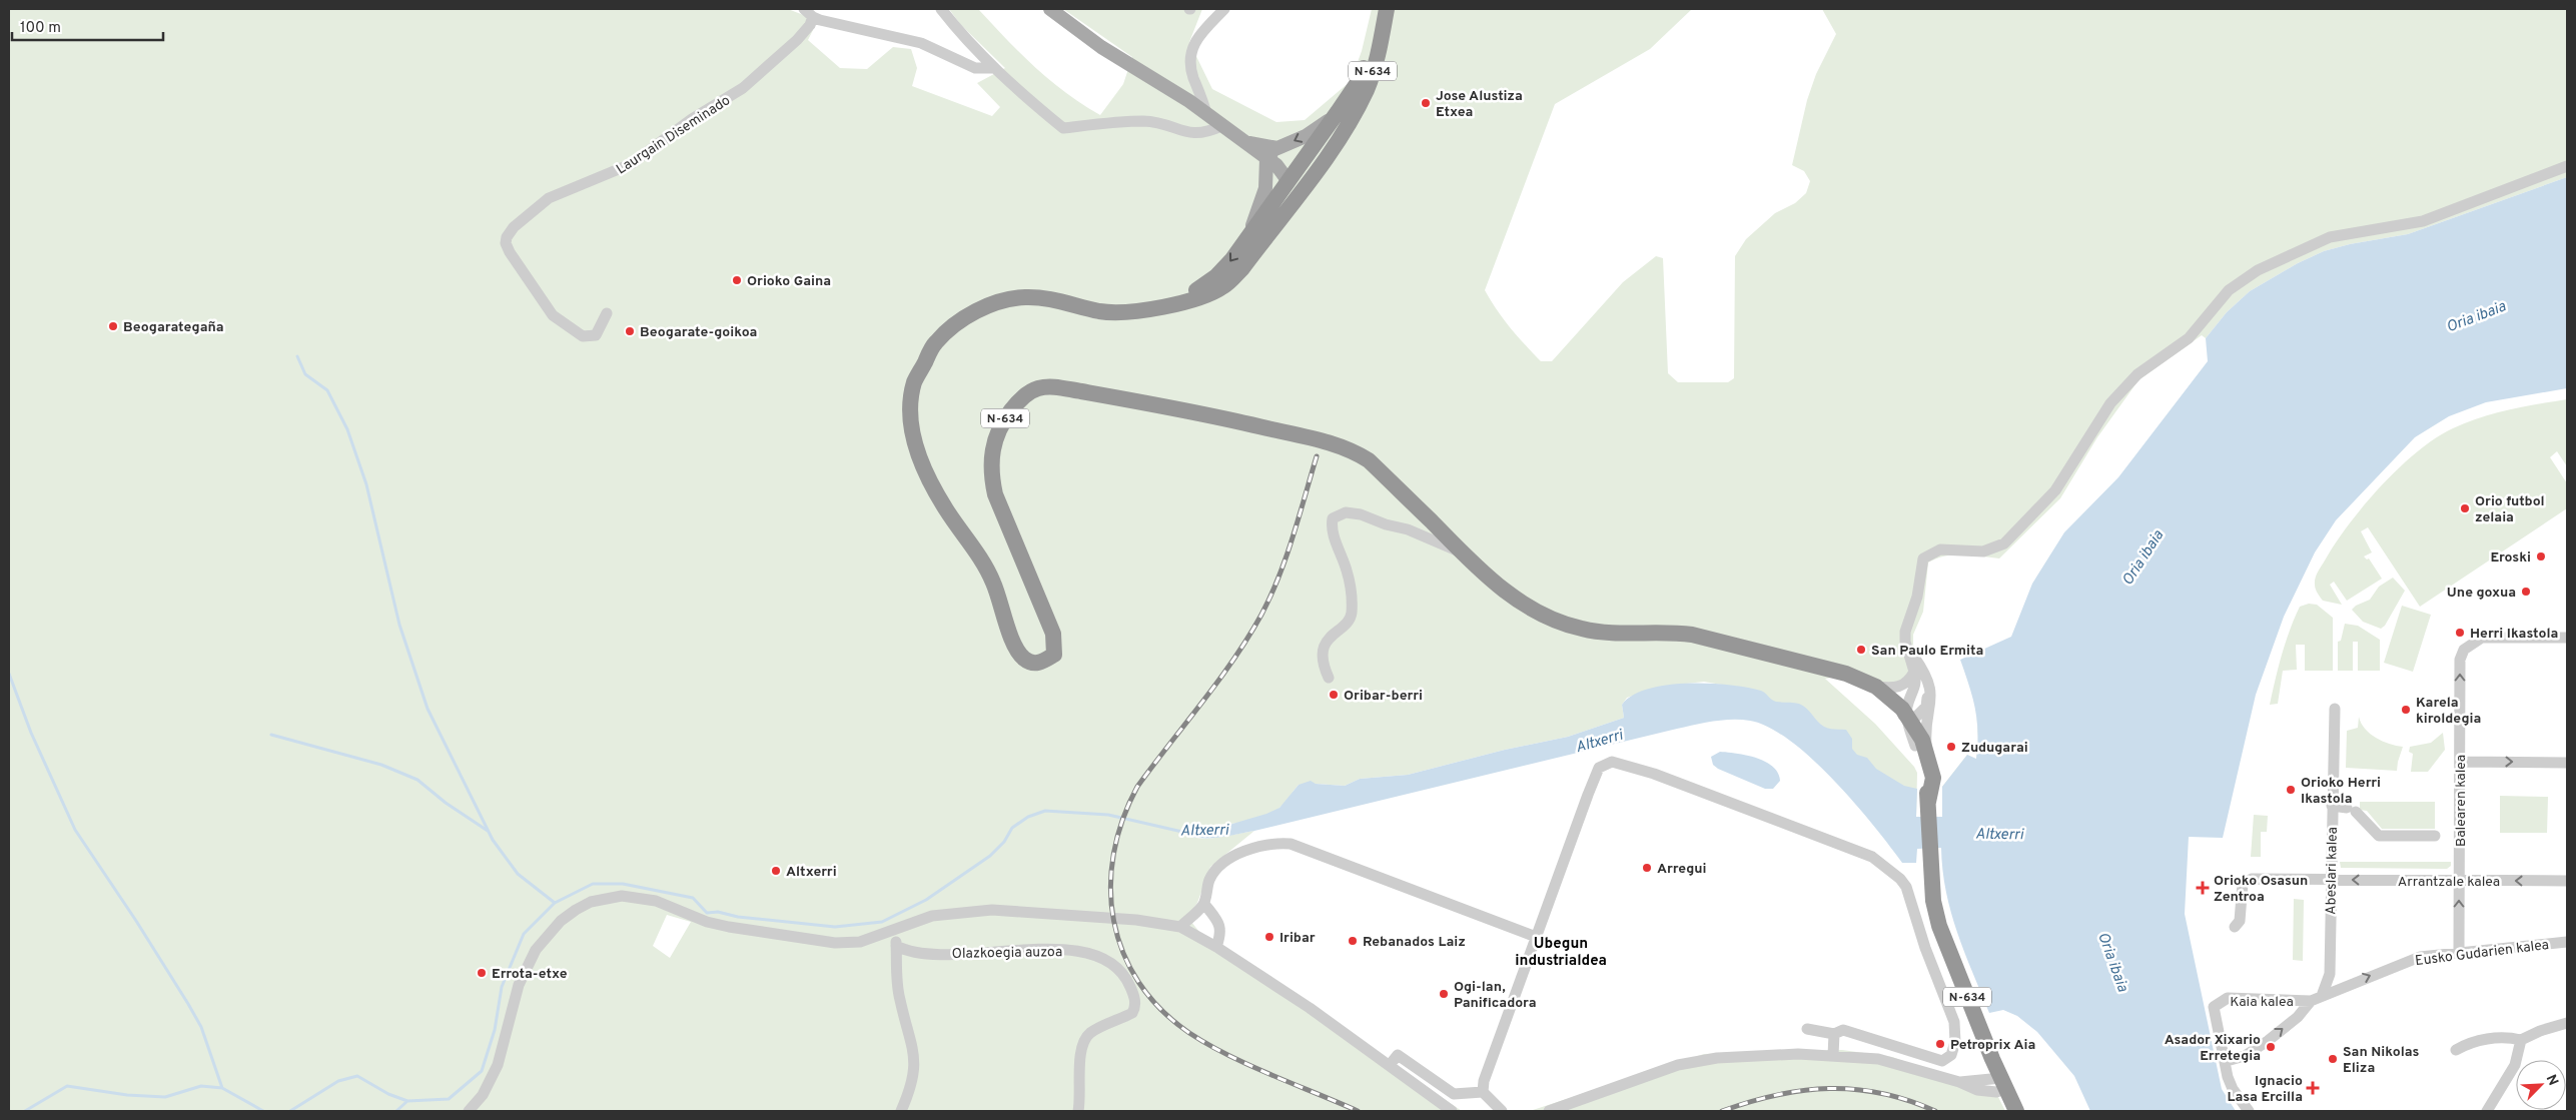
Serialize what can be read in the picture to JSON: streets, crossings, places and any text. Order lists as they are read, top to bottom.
{
  "streets": {
    "highway": ["N-634"],
    "street": [
      "Laurgain Diseminado",
      "Balearen kalea",
      "Abeslari kalea",
      "Arrantzale kalea",
      "Olazkoegia auzoa",
      "Eusko Gudarien kalea",
      "Kaia kalea"
    ]
  },
  "crossings": [
    ["Balearen kalea", "Arrantzale kalea"],
    ["Balearen kalea", "Eusko Gudarien kalea"],
    ["Abeslari kalea", "Arrantzale kalea"],
    ["Abeslari kalea", "Eusko Gudarien kalea"],
    ["Eusko Gudarien kalea", "Kaia kalea"]
  ],
  "one_way": ["Eusko Gudarien kalea"],
  "districts": ["Ubegun industrialdea"],
  "water": ["Oria ibaia", "Altxerri"],
  "places": {
    "other": [
      "Jose Alustiza Etxea",
      "Orioko Gaina",
      "Beogarategaña",
      "Beogarate-goikoa",
      "Orio futbol zelaia",
      "Eroski",
      "Une goxua",
      "Herri Ikastola",
      "San Paulo Ermita",
      "Oribar-berri",
      "Karela kiroldegia",
      "Zudugarai",
      "Orioko Herri Ikastola",
      "Arregui",
      "Altxerri",
      "Iribar",
      "Rebanados Laiz",
      "Errota-etxe",
      "Ogi-lan, Panificadora",
      "Petroprix Aia",
      "Asador Xixario Erretegia",
      "San Nikolas Eliza"
    ],
    "health": ["Orioko Osasun Zentroa", "Ignacio Lasa Ercilla"]
  },
  "scale_bar": "100 m",
  "north": "top right"
}
